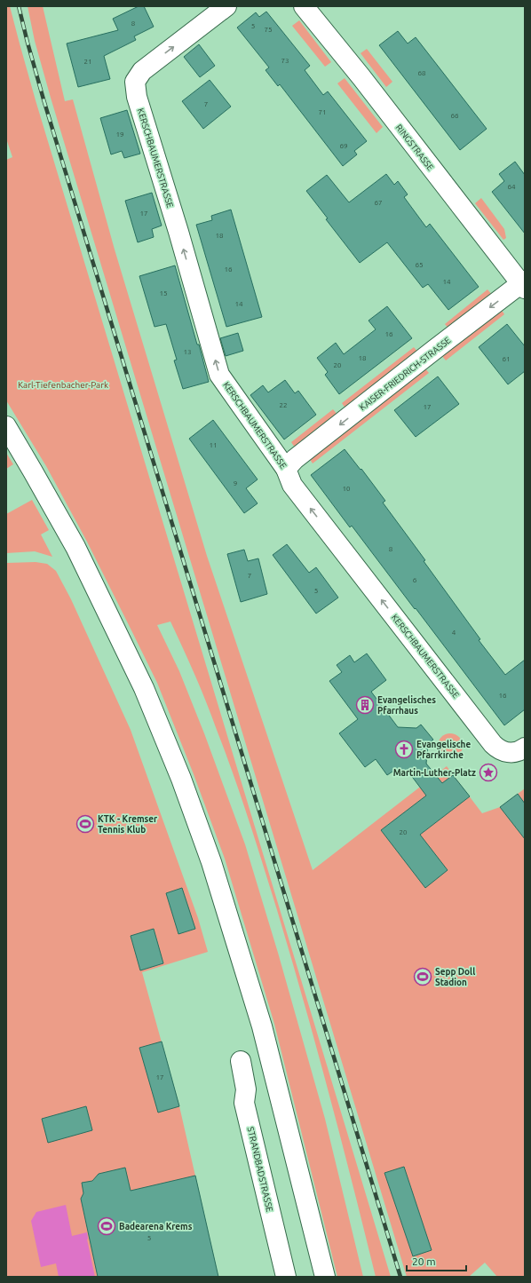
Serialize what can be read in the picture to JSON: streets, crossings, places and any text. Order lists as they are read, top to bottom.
{
  "streets": {
    "main road": [
      "RINGSTRASSE",
      "KERSCHBAUMERSTRASSE",
      "KAISER-FRIEDRICH-STRASSE",
      "STRANDBADSTRASSE"
    ]
  },
  "crossings": [
    ["RINGSTRASSE", "KAISER-FRIEDRICH-STRASSE"],
    ["KERSCHBAUMERSTRASSE", "KAISER-FRIEDRICH-STRASSE"]
  ],
  "one_way": ["KERSCHBAUMERSTRASSE", "KAISER-FRIEDRICH-STRASSE"],
  "parks": ["Karl-Tiefenbacher-Park"],
  "places": {
    "building": ["Evangelisches Pfarrhaus"],
    "church": ["Evangelische Pfarrkirche"],
    "place": ["Martin-Luther-Platz"],
    "sports": ["KTK - Kremser Tennis Klub", "Sepp Doll Stadion", "Badearena Krems"]
  },
  "house_numbers": [
    "8",
    "5",
    "75",
    "73",
    "21",
    "68",
    "7",
    "71",
    "66",
    "19",
    "69",
    "64",
    "67",
    "17",
    "18",
    "65",
    "16",
    "14",
    "15",
    "14",
    "16",
    "13",
    "18",
    "61",
    "20",
    "22",
    "17",
    "11",
    "9",
    "10",
    "8",
    "7",
    "6",
    "5",
    "4",
    "16",
    "20",
    "17",
    "5"
  ],
  "scale_bar": "20 m"
}
